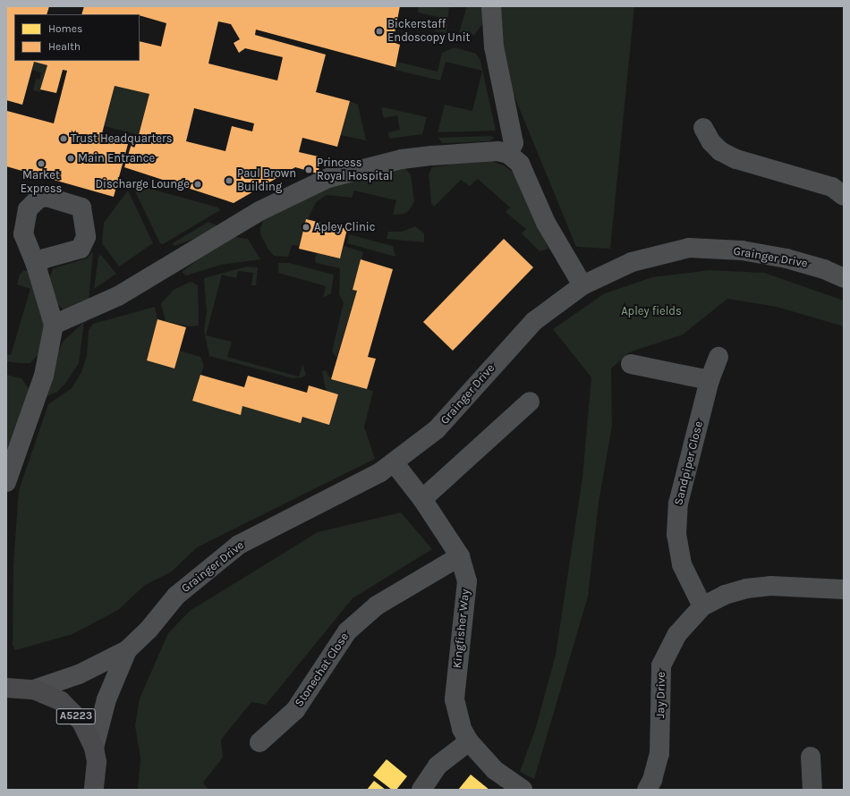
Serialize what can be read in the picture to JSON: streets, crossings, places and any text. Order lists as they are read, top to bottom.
{
  "streets": {
    "main road": ["A5223"],
    "street": [
      "Grainger Drive",
      "Sandpiper Close",
      "Kingfisher Way",
      "Stonechat Close",
      "Jay Drive"
    ]
  },
  "crossings": [
    ["Grainger Drive", "Kingfisher Way"],
    ["Grainger Drive", "A5223"],
    ["Sandpiper Close", "Jay Drive"],
    ["Kingfisher Way", "Stonechat Close"]
  ],
  "parks": ["Apley fields"],
  "places": [
    "Bickerstaff Endoscopy Unit",
    "Trust Headquarters",
    "Main Entrance",
    "Market Express",
    "Princess Royal Hospital",
    "Paul Brown Building",
    "Discharge Lounge",
    "Apley Clinic"
  ],
  "legend": ["Homes", "Health"]
}
